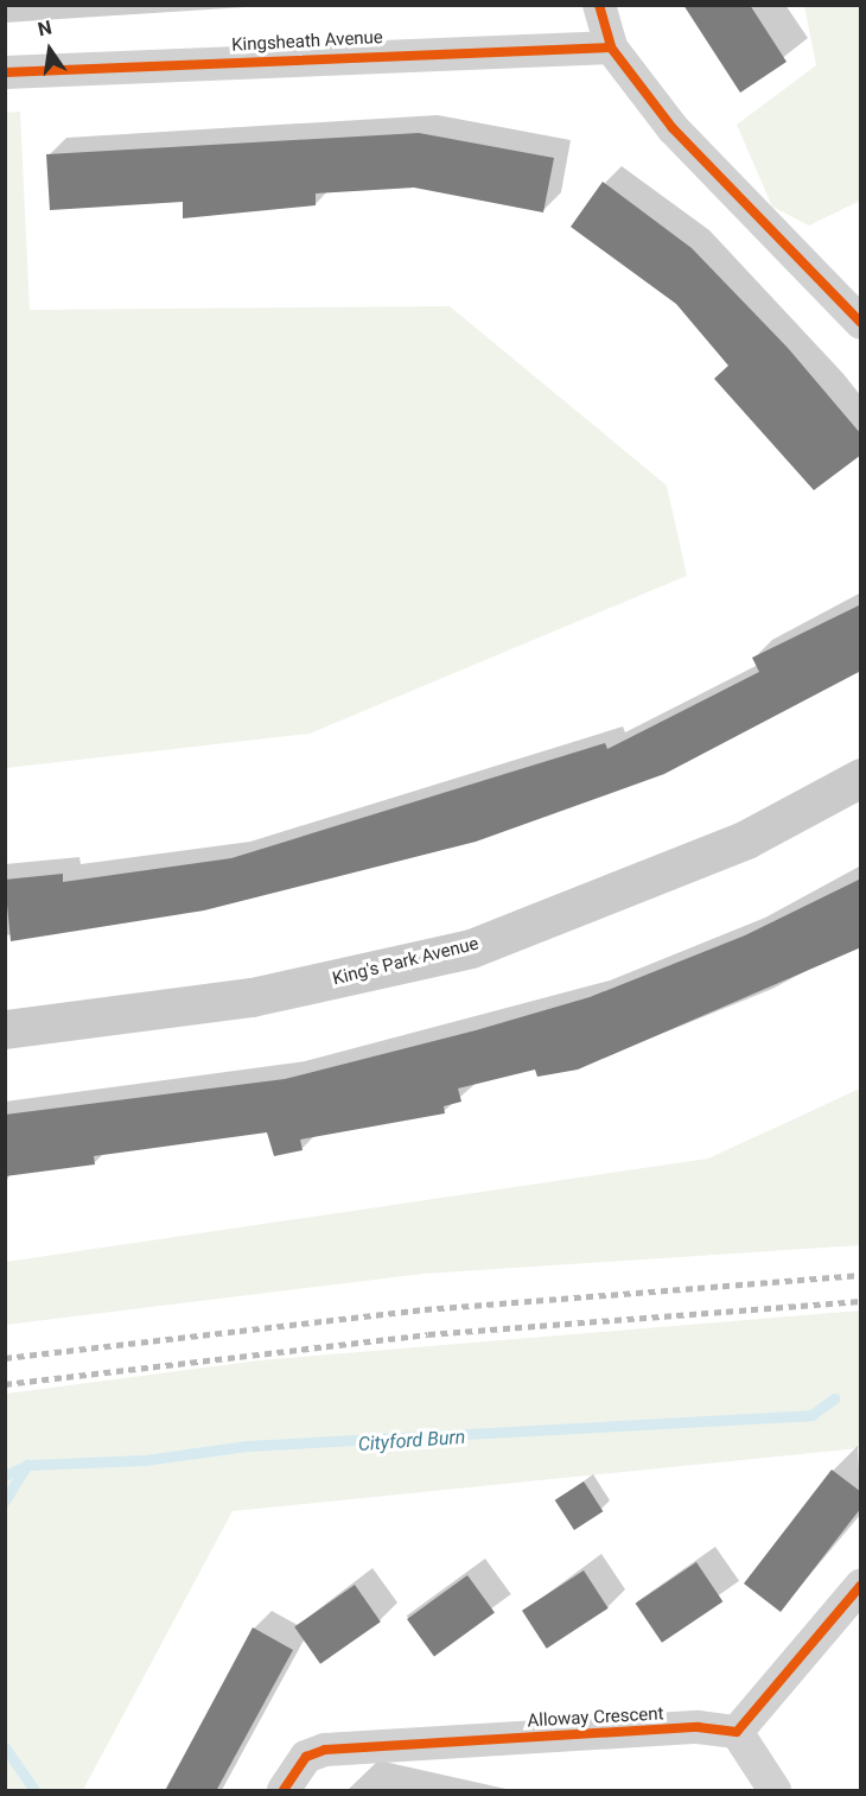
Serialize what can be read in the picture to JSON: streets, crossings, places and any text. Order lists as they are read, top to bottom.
{
  "streets": {
    "main road": ["King's Park Avenue"],
    "street": ["Kingsheath Avenue", "Alloway Crescent"]
  },
  "water": ["Cityford Burn"],
  "north": "top"
}
